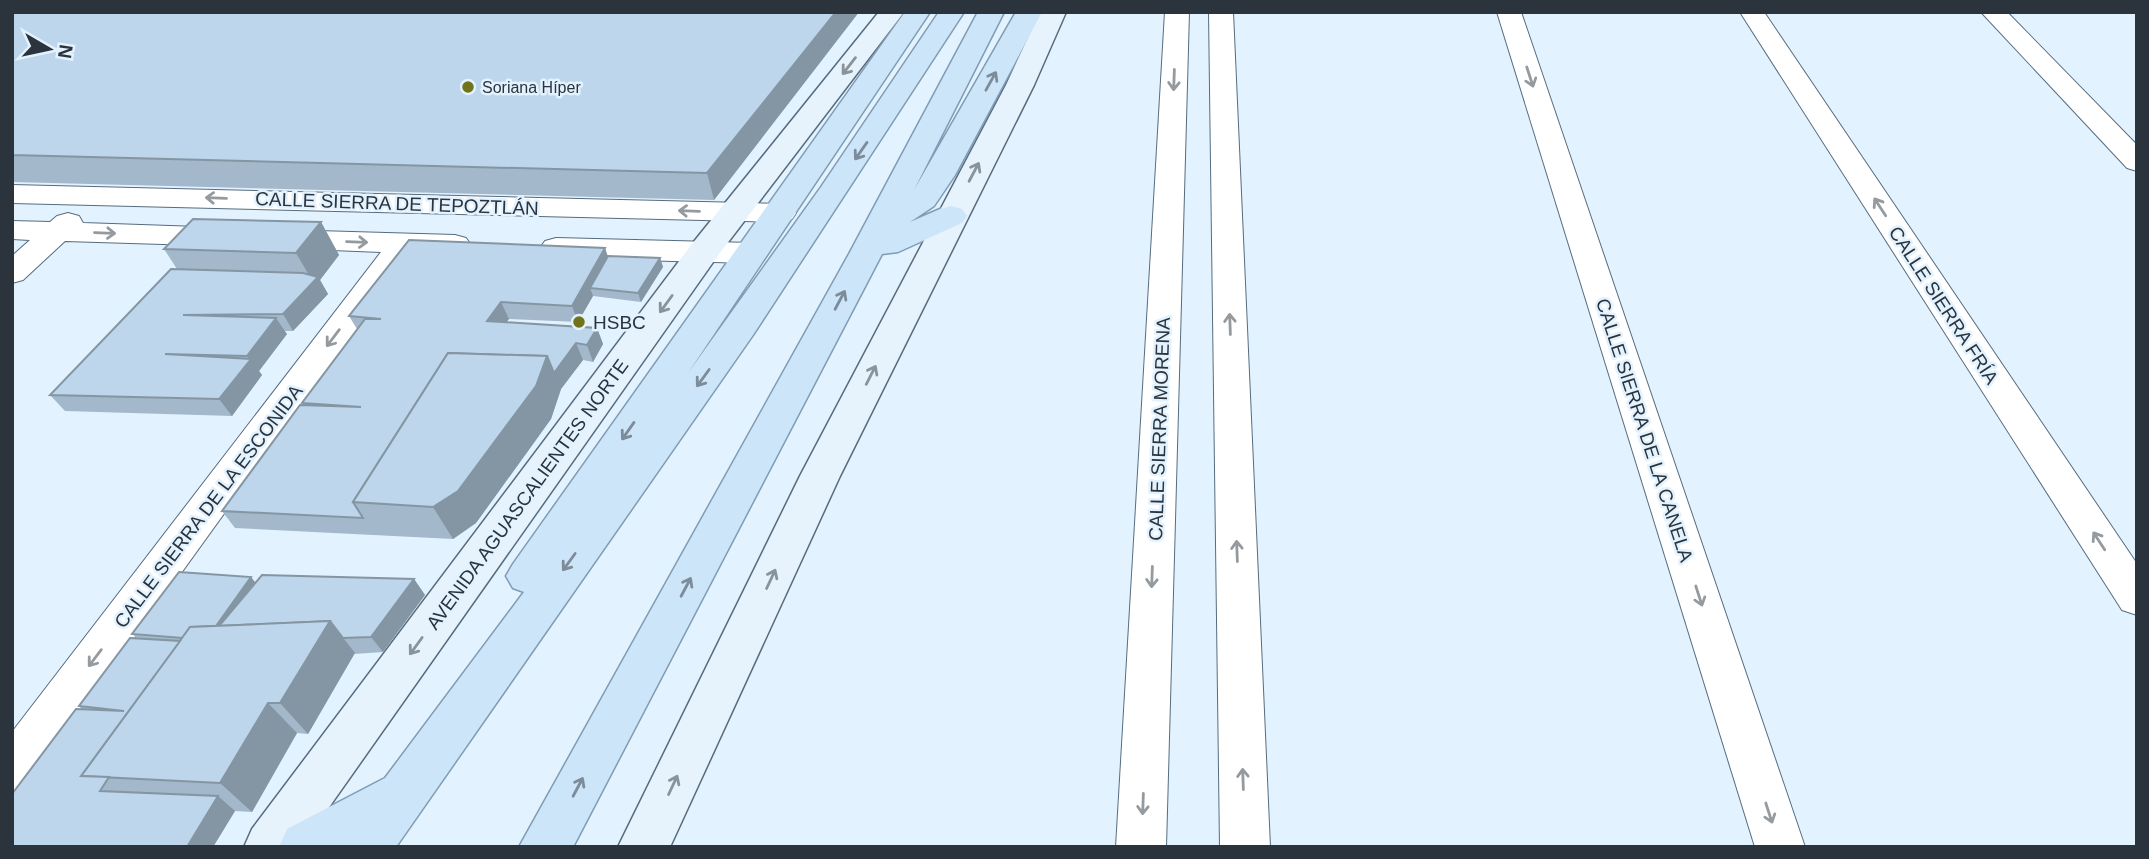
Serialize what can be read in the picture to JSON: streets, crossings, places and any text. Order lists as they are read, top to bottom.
{
  "streets": {
    "street": [
      "CALLE SIERRA DE TEPOZTLÁN",
      "CALLE SIERRA FRÍA",
      "CALLE SIERRA MORENA",
      "CALLE SIERRA DE LA CANELA",
      "AVENIDA AGUASCALIENTES NORTE",
      "CALLE SIERRA DE LA ESCONIDA"
    ]
  },
  "crossings": [
    ["CALLE SIERRA DE TEPOZTLÁN", "AVENIDA AGUASCALIENTES NORTE"],
    ["CALLE SIERRA DE TEPOZTLÁN", "CALLE SIERRA DE LA ESCONIDA"]
  ],
  "one_way": ["CALLE SIERRA FRÍA", "CALLE SIERRA DE LA CANELA", "CALLE SIERRA DE LA ESCONIDA"],
  "places": ["Soriana Híper", "HSBC"],
  "north": "right"
}
